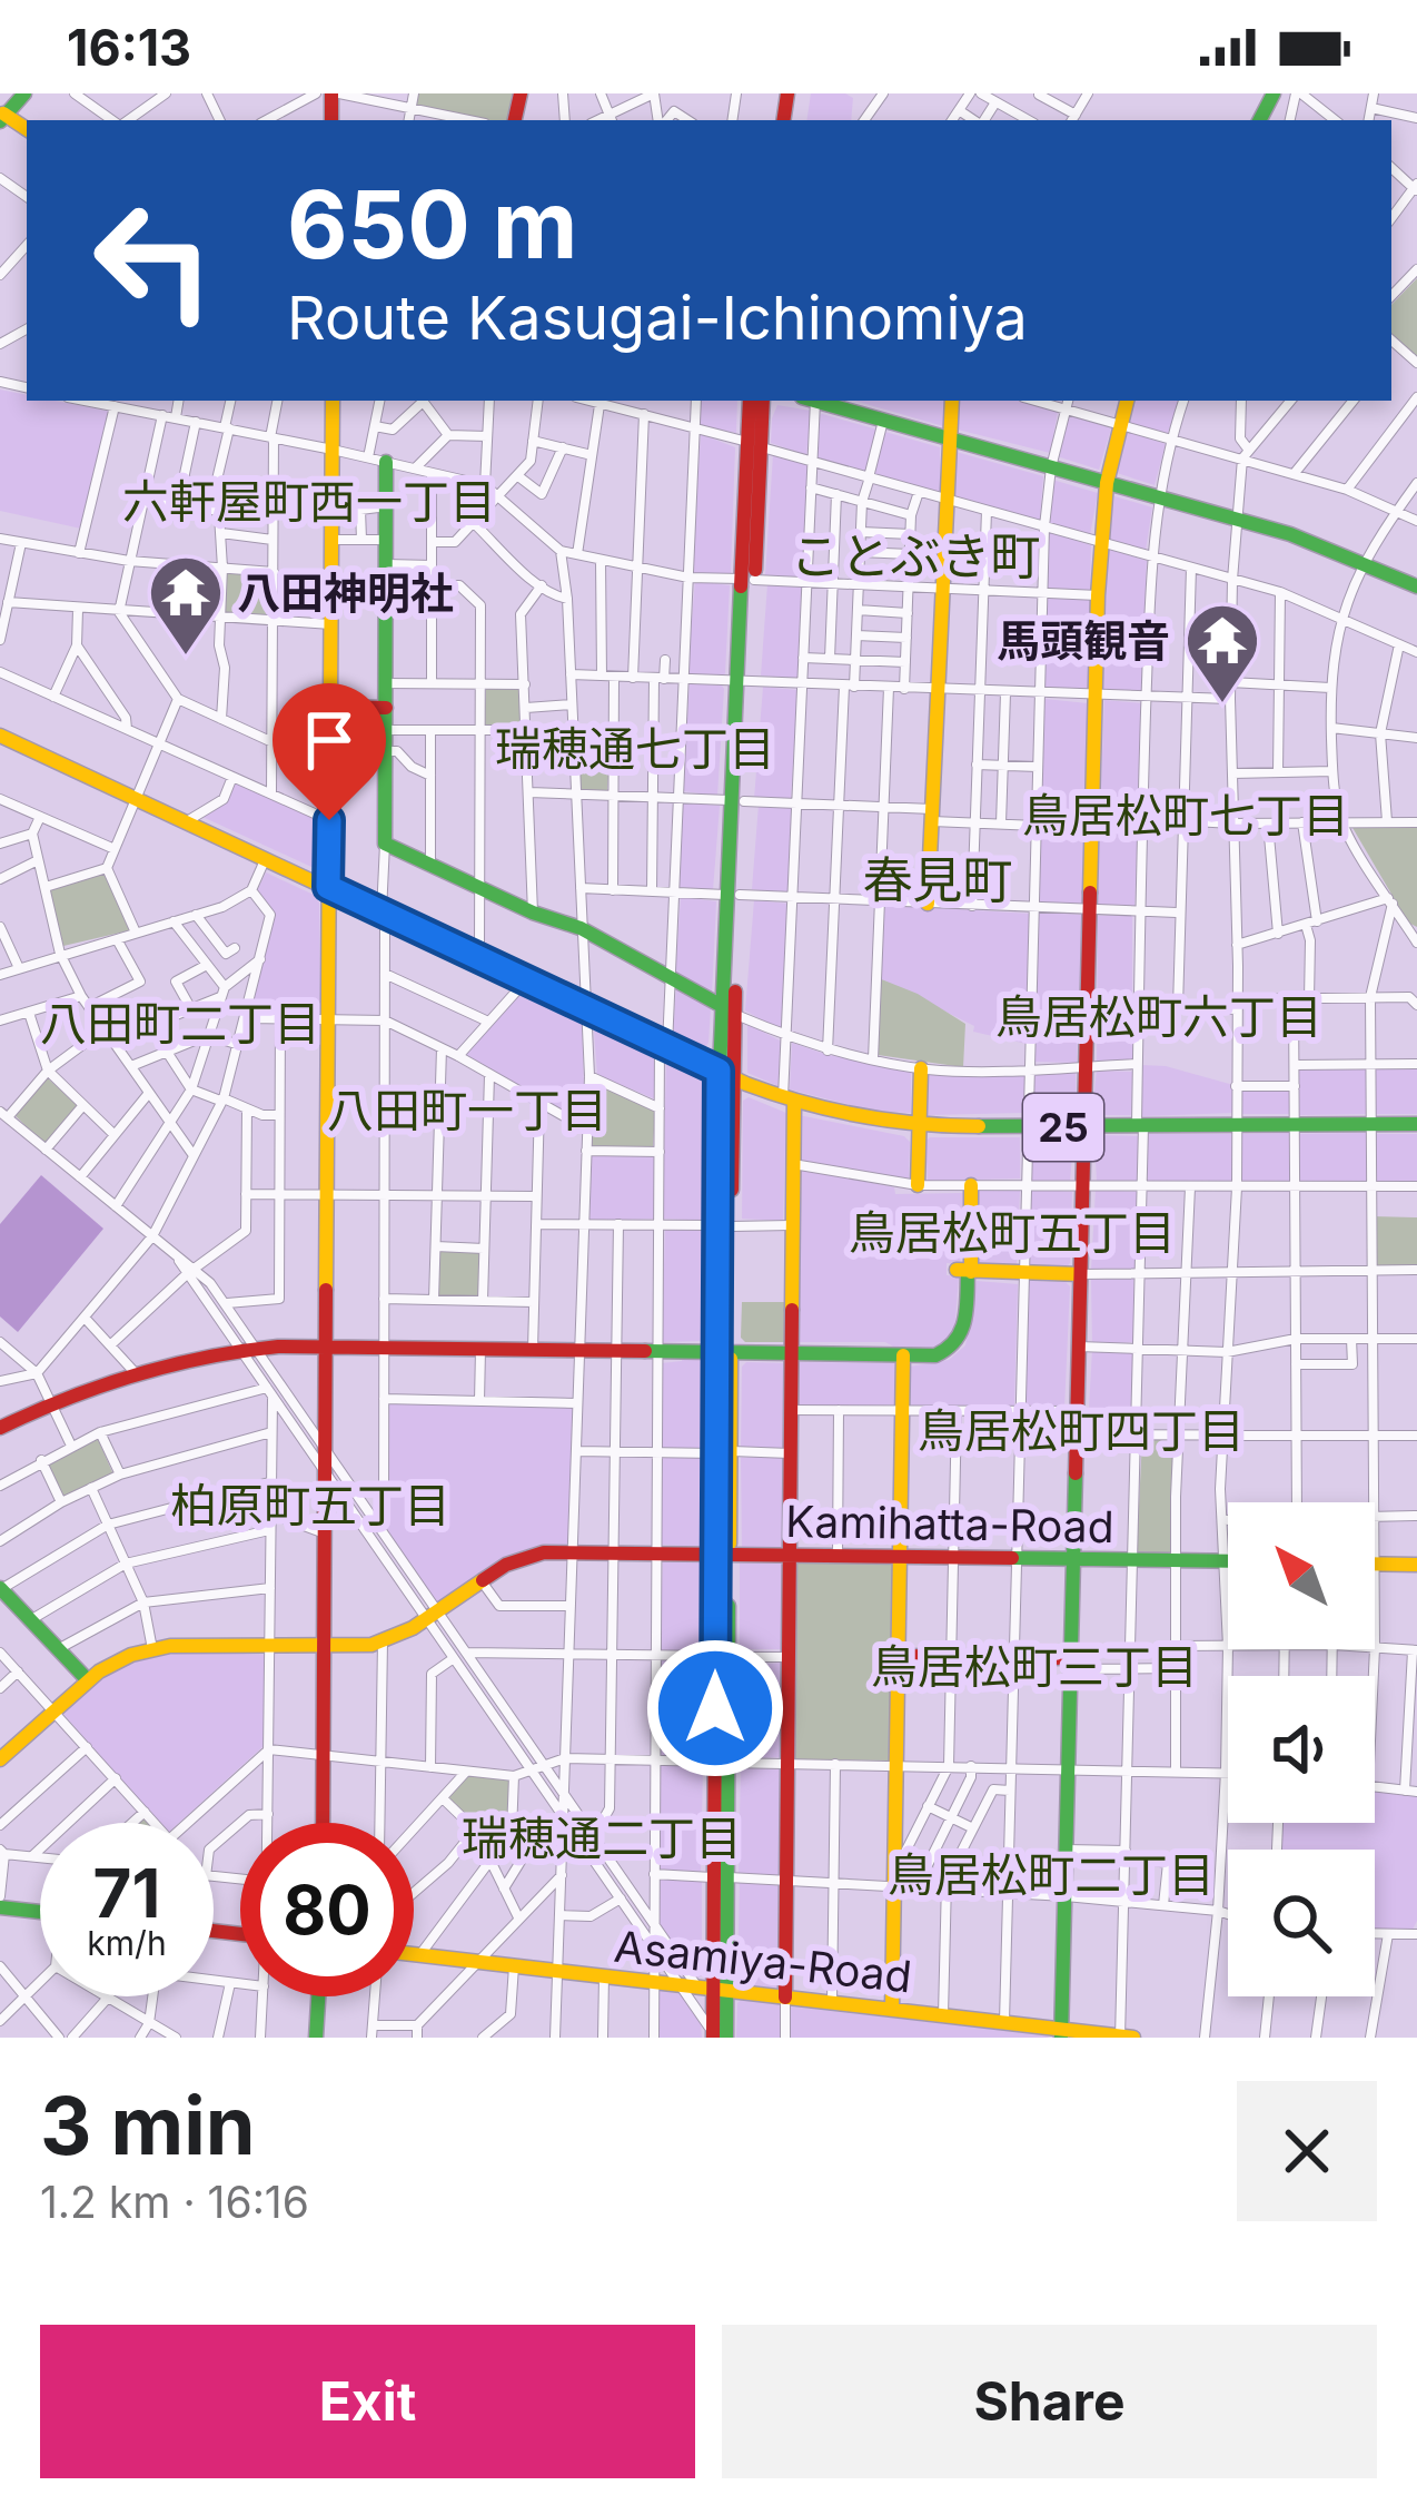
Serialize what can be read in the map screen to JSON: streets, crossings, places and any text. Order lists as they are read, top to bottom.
{
  "streets": {
    "main road": ["25", "Kamihatta-Road", "Asamiya-Road"]
  },
  "districts": [
    "六軒屋町西一丁目",
    "ことぶき町",
    "瑞穂通七丁目",
    "鳥居松町七丁目",
    "春見町",
    "鳥居松町六丁目",
    "八田町二丁目",
    "八田町一丁目",
    "鳥居松町五丁目",
    "鳥居松町四丁目",
    "柏原町五丁目",
    "鳥居松町三丁目",
    "瑞穂通二丁目",
    "鳥居松町二丁目"
  ],
  "places": {
    "temple": ["八田神明社", "馬頭観音"]
  },
  "north": "top left",
  "page": {
    "status": "16:13",
    "turn": ["650 m", "Route Kasugai-Ichinomiya"],
    "speed": "71 km/h",
    "limit": "80",
    "heading": ["3 min", "1.2 km · 16:16"],
    "buttons": ["Exit", "Share"]
  }
}
